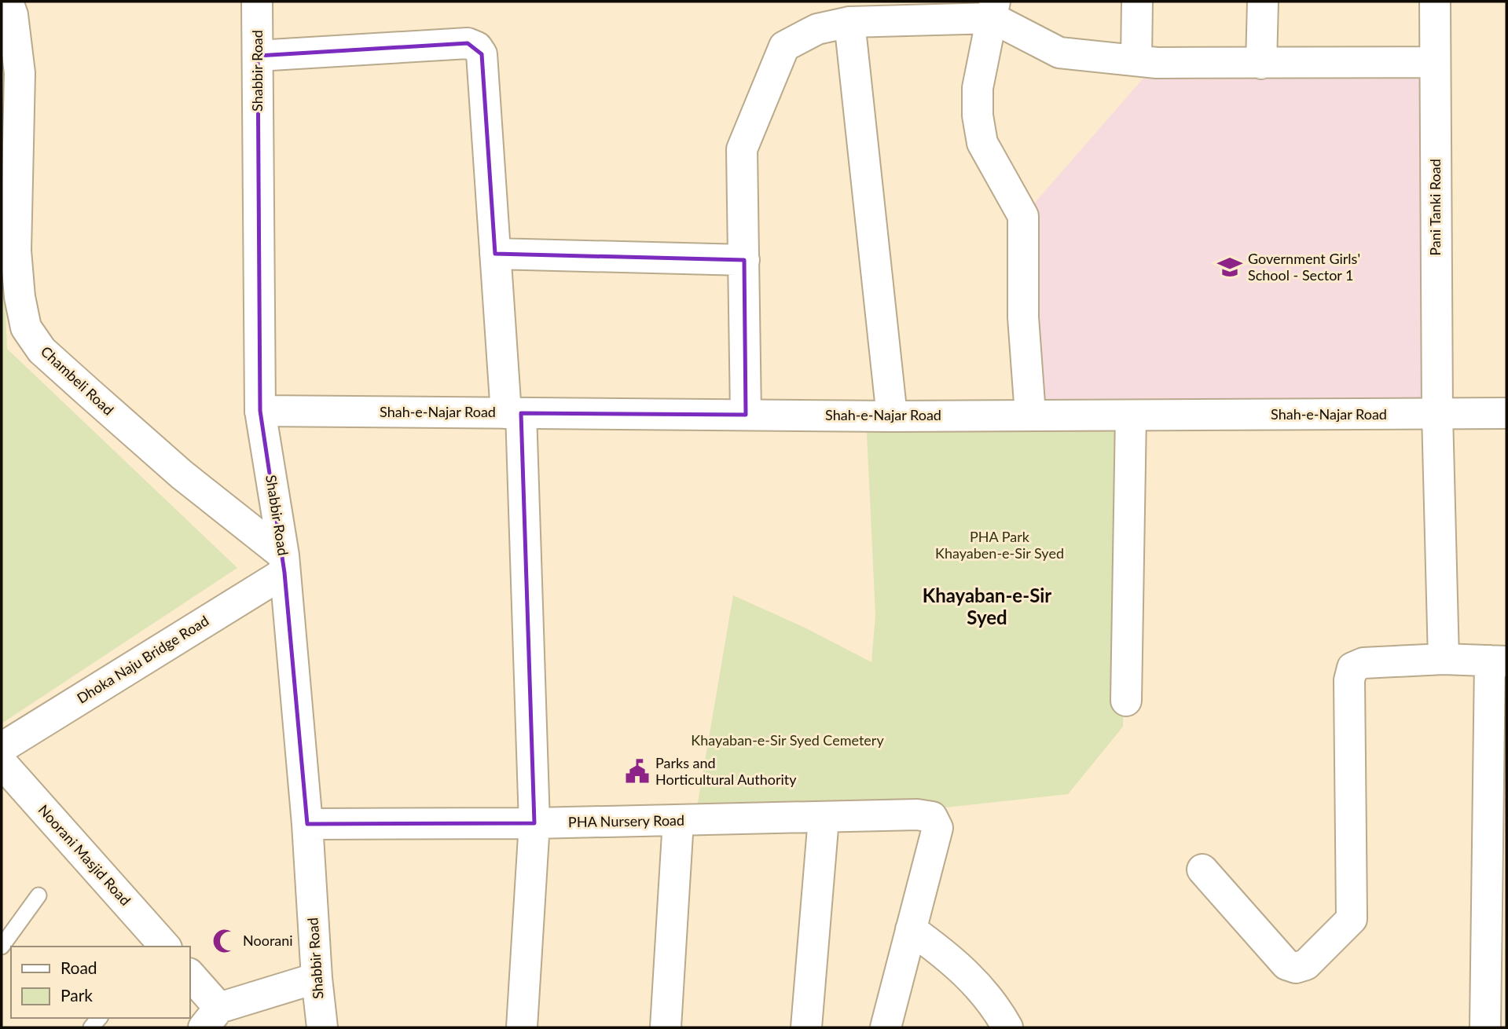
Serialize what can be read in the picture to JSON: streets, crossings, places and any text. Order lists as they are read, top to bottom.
{
  "streets": {
    "street": [
      "Shabbir Road",
      "Pani Tanki Road",
      "Chambeli Road",
      "Shah-e-Najar Road",
      "Dhoka Naju Bridge Road",
      "PHA Nursery Road",
      "Noorani Masjid Road"
    ]
  },
  "crossings": [
    ["Shabbir Road", "Chambeli Road"],
    ["Shabbir Road", "Shah-e-Najar Road"],
    ["Shabbir Road", "Dhoka Naju Bridge Road"],
    ["Shabbir Road", "PHA Nursery Road"],
    ["Pani Tanki Road", "Shah-e-Najar Road"],
    ["Chambeli Road", "Dhoka Naju Bridge Road"]
  ],
  "districts": ["Khayaban-e-Sir Syed"],
  "parks": ["PHA Park Khayaben-e-Sir Syed", "Khayaban-e-Sir Syed Cemetery"],
  "places": {
    "school or university": ["Government Girls' School - Sector 1"],
    "public building": ["Parks and Horticultural Authority"],
    "mosque": ["Noorani"]
  },
  "legend": ["Road", "Park"]
}
